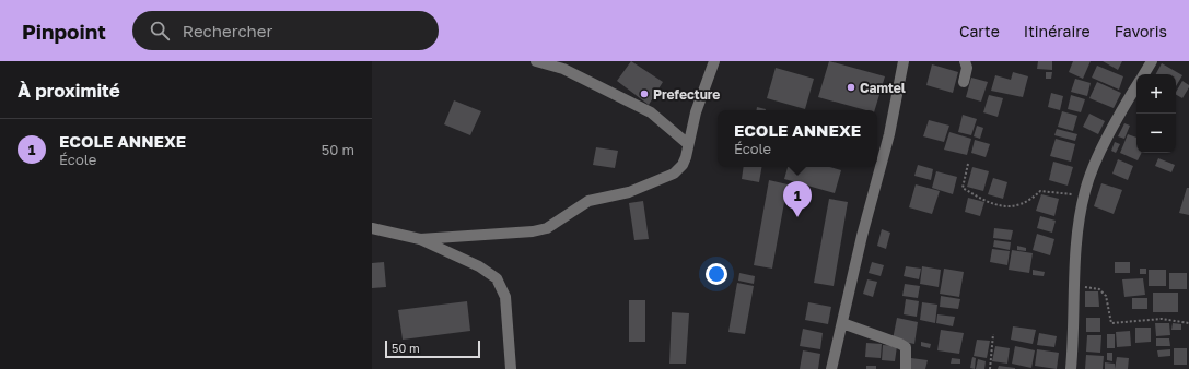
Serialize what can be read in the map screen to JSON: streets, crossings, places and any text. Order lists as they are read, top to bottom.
{
  "places": ["Camtel", "Prefecture"],
  "scale_bar": "50 m",
  "page": {
    "header": "Pinpoint",
    "search": "Rechercher",
    "nav": ["Carte", "Itinéraire", "Favoris"],
    "heading": "À proximité",
    "map_buttons": ["+", "−"],
    "popup": ["ECOLE ANNEXE", "École"],
    "list": [
      {
        "mark": "1",
        "name": "ECOLE ANNEXE",
        "note": "École",
        "value": "50 m"
      }
    ],
    "pins": "1",
    "scale": "50 m"
  }
}
